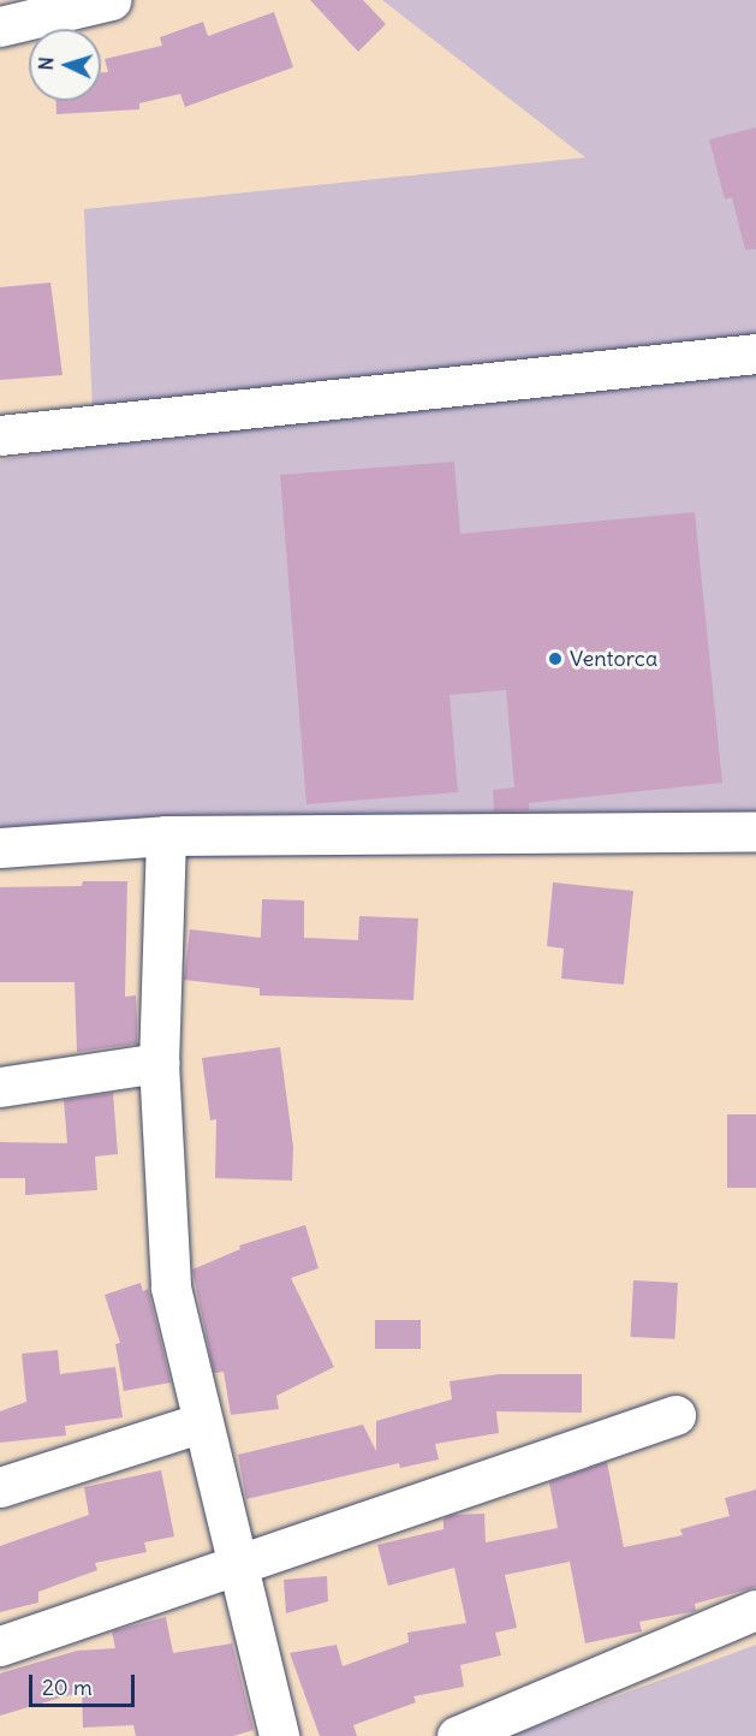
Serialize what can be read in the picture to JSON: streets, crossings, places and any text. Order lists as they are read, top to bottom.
{
  "places": ["Ventorca"],
  "scale_bar": "20 m",
  "north": "left"
}
